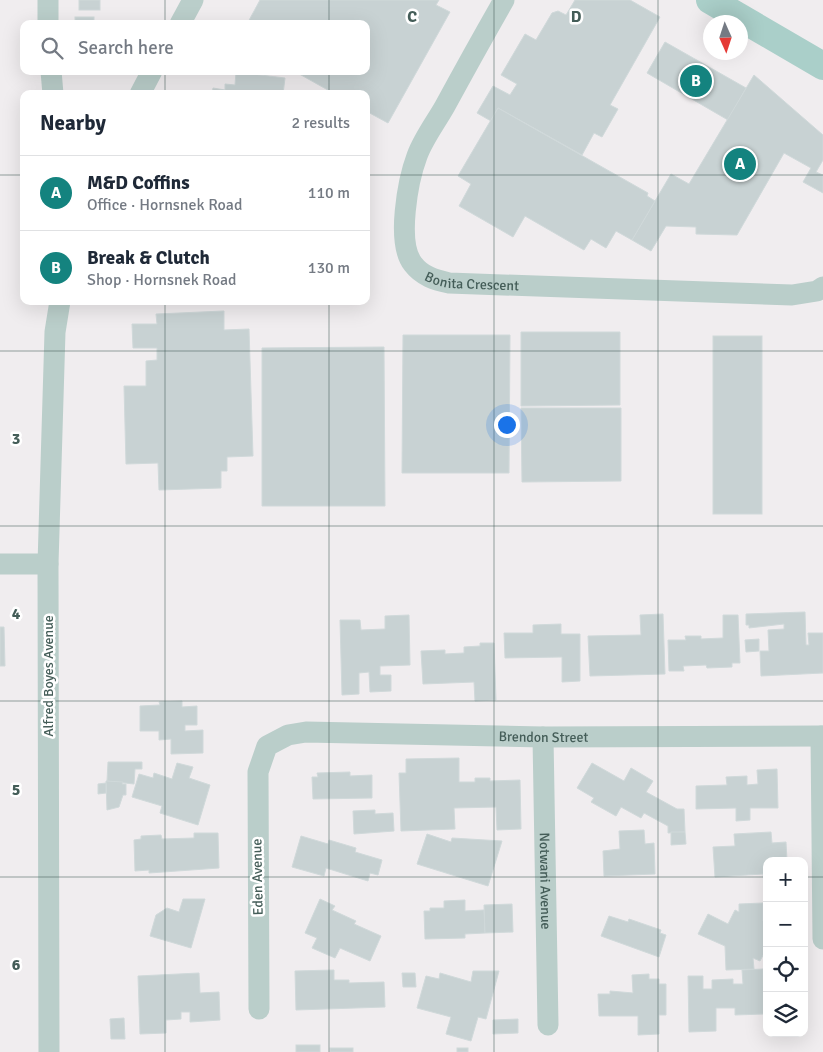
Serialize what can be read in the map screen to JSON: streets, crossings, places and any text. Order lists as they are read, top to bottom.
{
  "streets": {
    "street": [
      "Bonita Crescent",
      "Alfred Boyes Avenue",
      "Brendon Street",
      "Eden Avenue",
      "Notwani Avenue"
    ]
  },
  "crossings": [
    ["Brendon Street", "Eden Avenue"],
    ["Brendon Street", "Notwani Avenue"]
  ],
  "north": "bottom",
  "page": {
    "search": "Search here",
    "pins": ["B", "A"],
    "heading": ["Nearby", "2 results"],
    "list": [
      {
        "mark": "A",
        "name": "M&D Coffins",
        "note": "Office · Hornsnek Road",
        "value": "110 m"
      },
      {
        "mark": "B",
        "name": "Break & Clutch",
        "note": "Shop · Hornsnek Road",
        "value": "130 m"
      }
    ],
    "map_buttons": ["+", "−"]
  },
  "grid": {
    "columns": ["C", "D"],
    "rows": [
      "3",
      "4",
      "5",
      "6"
    ]
  }
}
